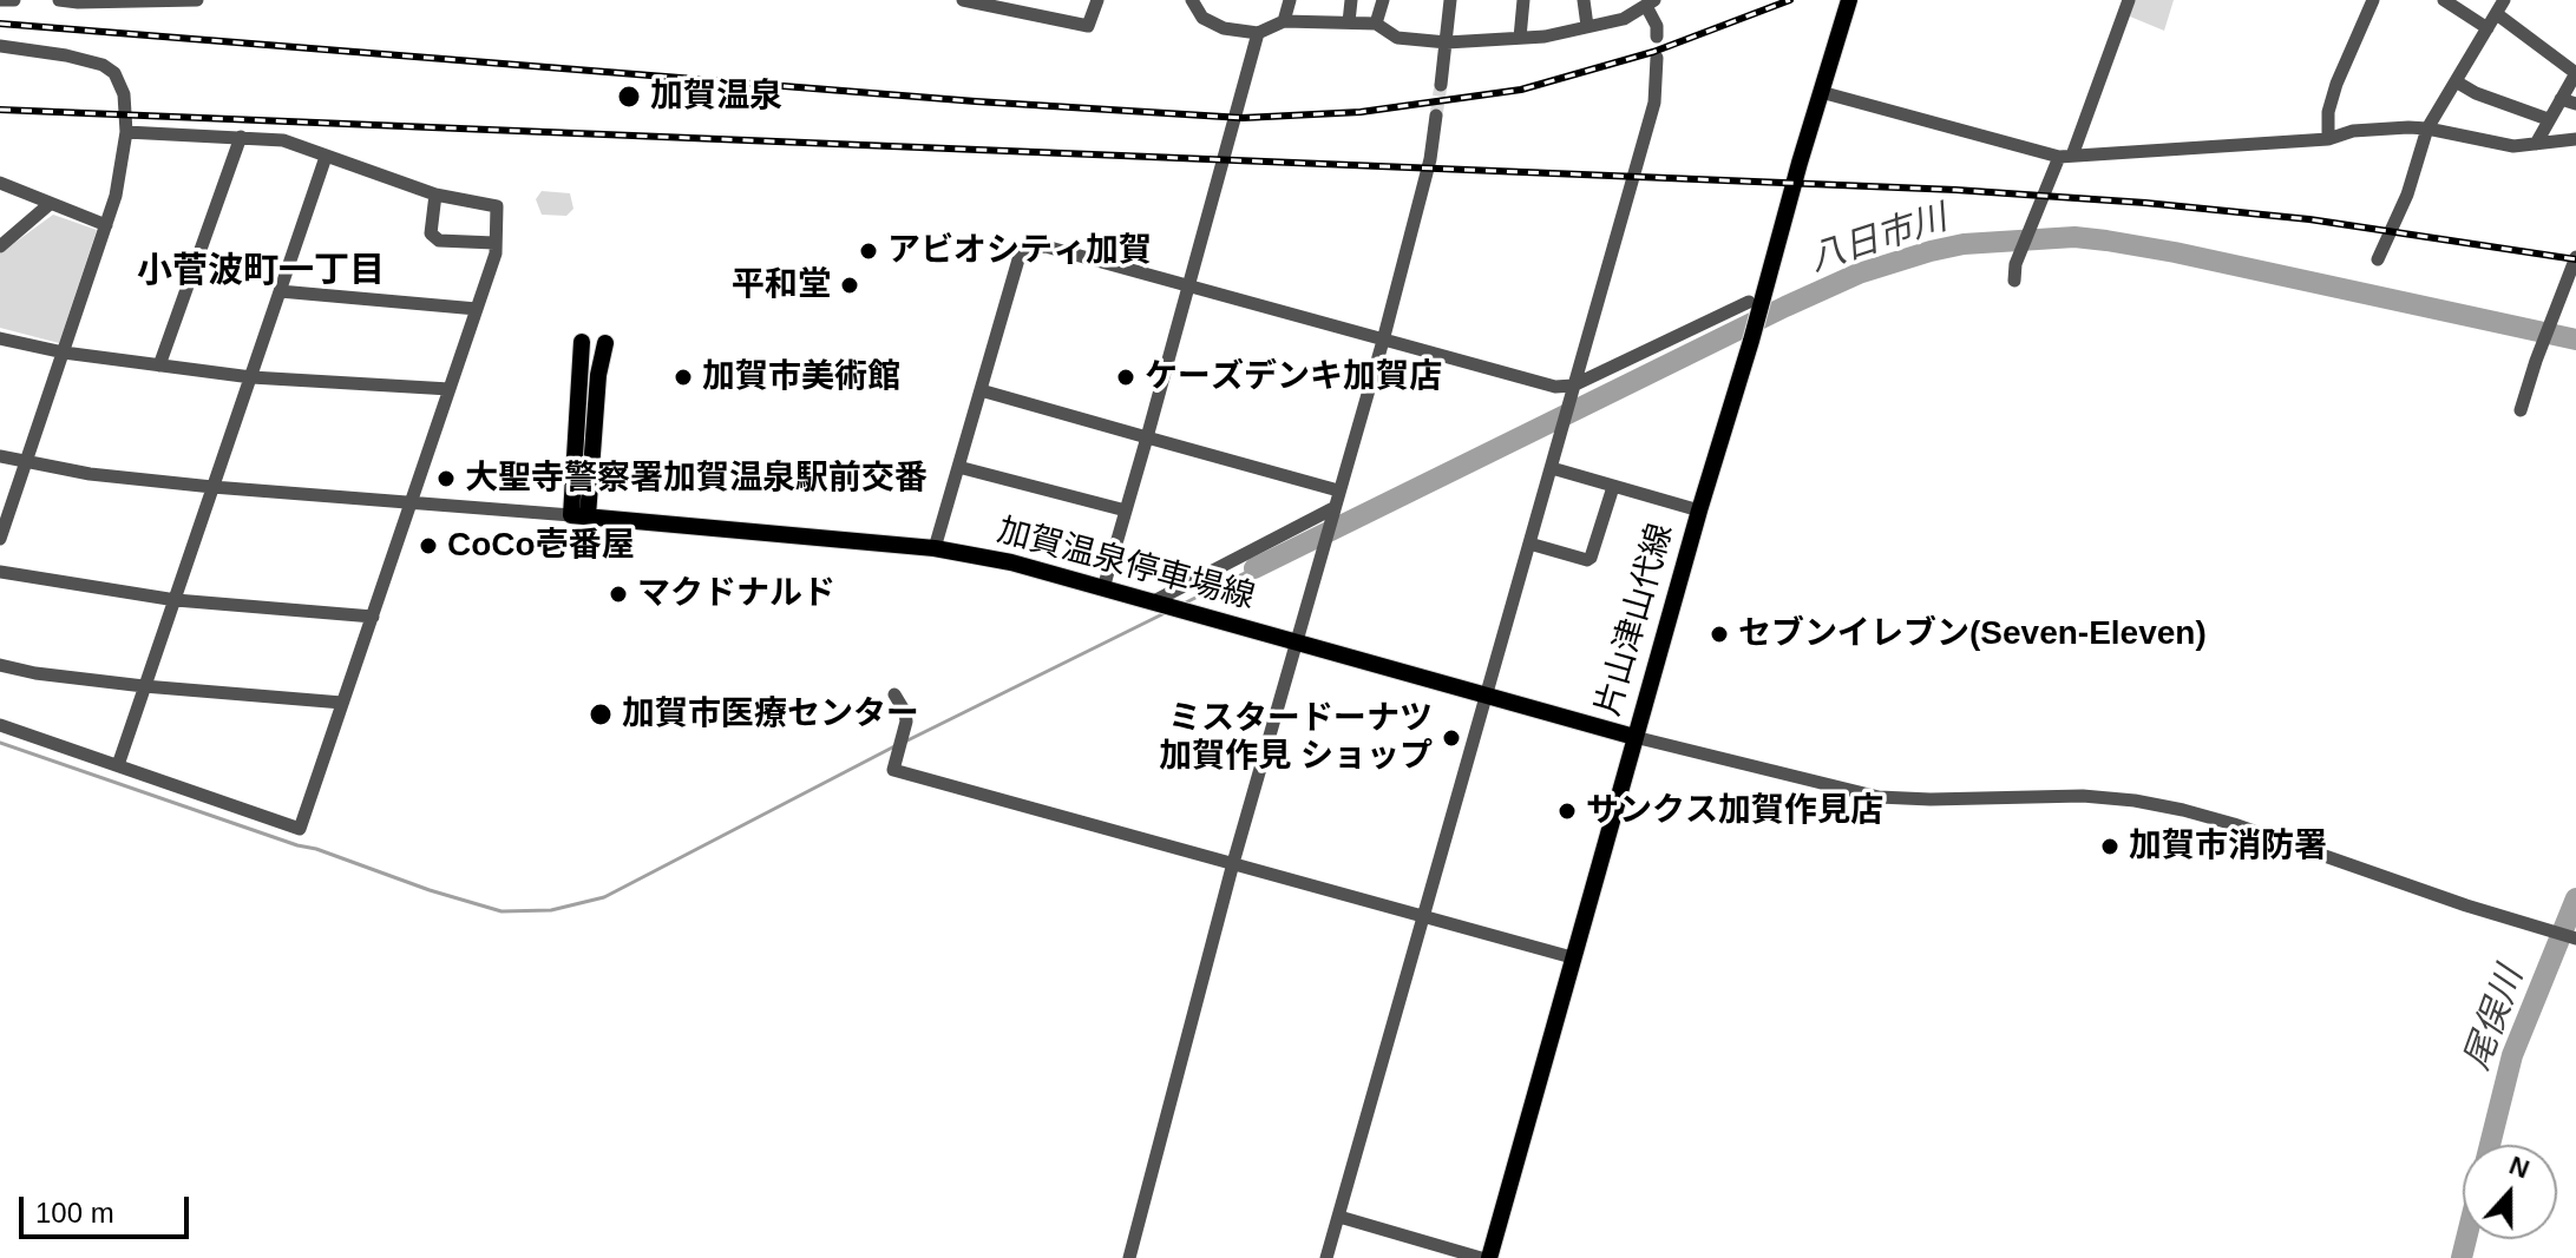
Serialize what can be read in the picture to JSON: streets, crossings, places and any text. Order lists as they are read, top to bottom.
{
  "streets": {
    "main road": ["加賀温泉停車場線", "片山津山代線"]
  },
  "crossings": [
    ["加賀温泉停車場線", "片山津山代線"]
  ],
  "districts": ["小菅波町一丁目"],
  "water": ["八日市川", "尾俣川"],
  "places": [
    "加賀温泉",
    "アビオシティ加賀",
    "平和堂",
    "加賀市美術館",
    "ケーズデンキ加賀店",
    "大聖寺警察署加賀温泉駅前交番",
    "CoCo壱番屋",
    "マクドナルド",
    "セブンイレブン(Seven-Eleven)",
    "加賀市医療センター",
    "ミスタードーナツ 加賀作見 ショップ",
    "サンクス加賀作見店",
    "加賀市消防署"
  ],
  "scale_bar": "100 m",
  "north": "top"
}
